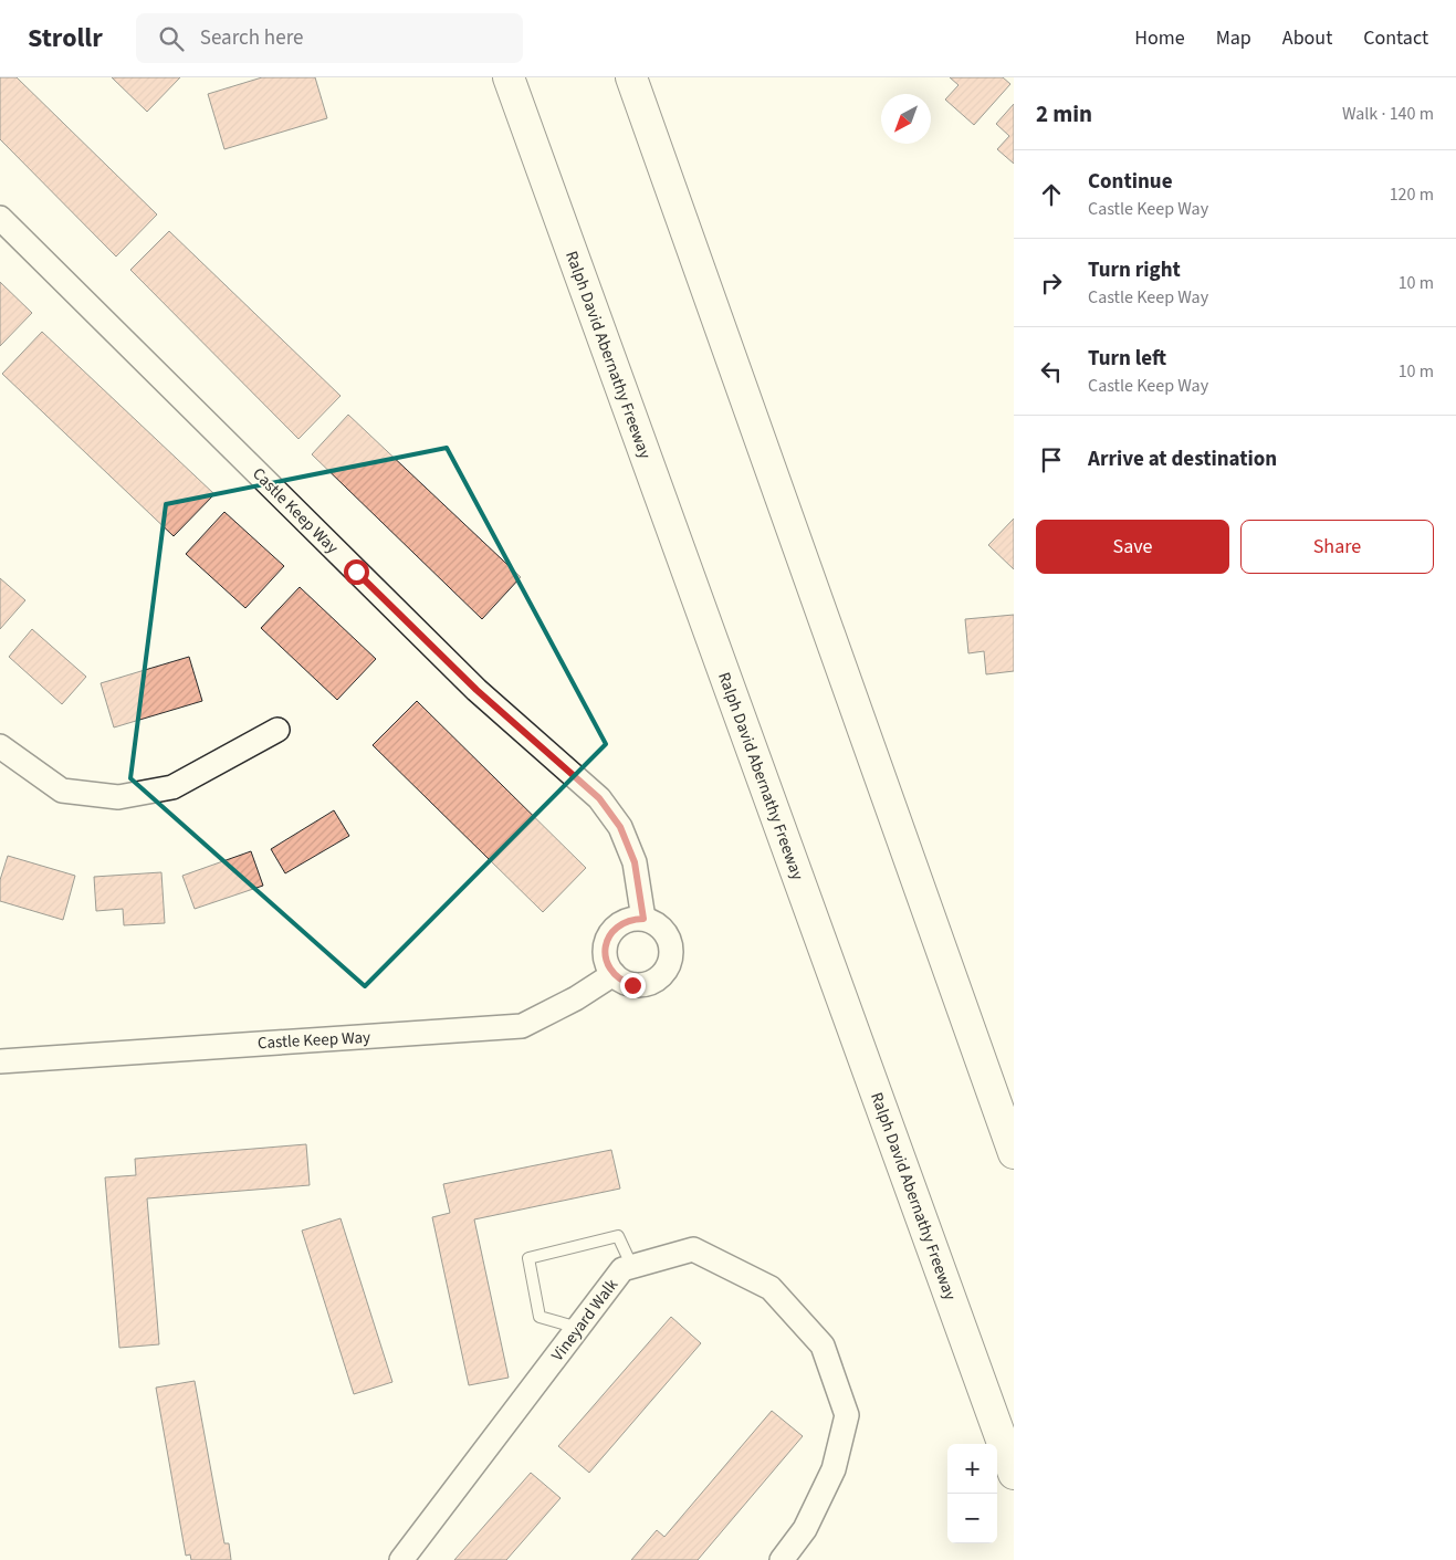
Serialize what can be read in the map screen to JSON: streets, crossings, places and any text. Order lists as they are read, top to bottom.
{
  "streets": {
    "highway": ["Ralph David Abernathy Freeway"],
    "street": ["Castle Keep Way", "Vineyard Walk"]
  },
  "north": "bottom left",
  "page": {
    "header": "Strollr",
    "search": "Search here",
    "nav": [
      "Home",
      "Map",
      "About",
      "Contact"
    ],
    "heading": ["2 min", "Walk · 140 m"],
    "list": [
      ["Continue", "Castle Keep Way", "120 m"],
      ["Turn right", "Castle Keep Way", "10 m"],
      ["Turn left", "Castle Keep Way", "10 m"],
      "Arrive at destination"
    ],
    "buttons": ["Save", "Share"],
    "map_buttons": ["+", "−"]
  }
}
